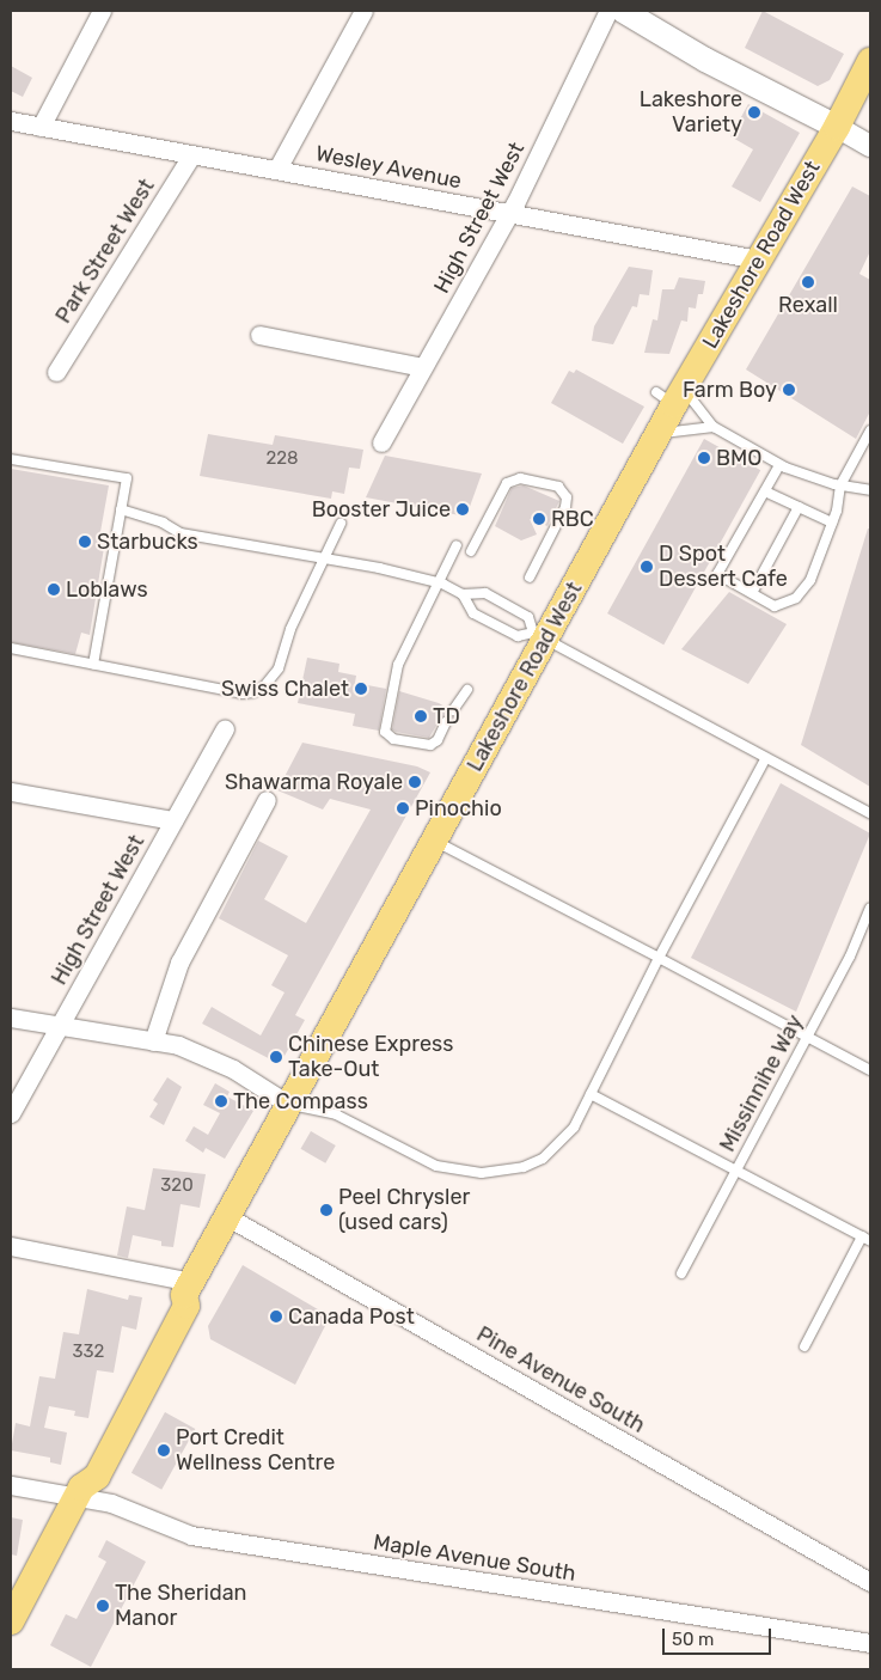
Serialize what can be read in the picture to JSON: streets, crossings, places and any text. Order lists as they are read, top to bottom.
{
  "streets": {
    "main road": ["Lakeshore Road West"],
    "street": [
      "Wesley Avenue",
      "High Street West",
      "Park Street West",
      "Pine Avenue South",
      "Maple Avenue South"
    ],
    "lane": ["Missinnihe Way"]
  },
  "crossings": [
    ["Wesley Avenue", "High Street West"],
    ["Wesley Avenue", "Park Street West"],
    ["Wesley Avenue", "Lakeshore Road West"],
    ["Lakeshore Road West", "Pine Avenue South"],
    ["Lakeshore Road West", "Maple Avenue South"]
  ],
  "places": [
    "Lakeshore Variety",
    "Rexall",
    "Farm Boy",
    "BMO",
    "Booster Juice",
    "RBC",
    "Starbucks",
    "D Spot Dessert Cafe",
    "Loblaws",
    "Swiss Chalet",
    "TD",
    "Shawarma Royale",
    "Pinochio",
    "Chinese Express Take-Out",
    "The Compass",
    "Peel Chrysler (used cars)",
    "Canada Post",
    "Port Credit Wellness Centre",
    "The Sheridan Manor"
  ],
  "house_numbers": ["228", "320", "332"],
  "scale_bar": "50 m"
}
